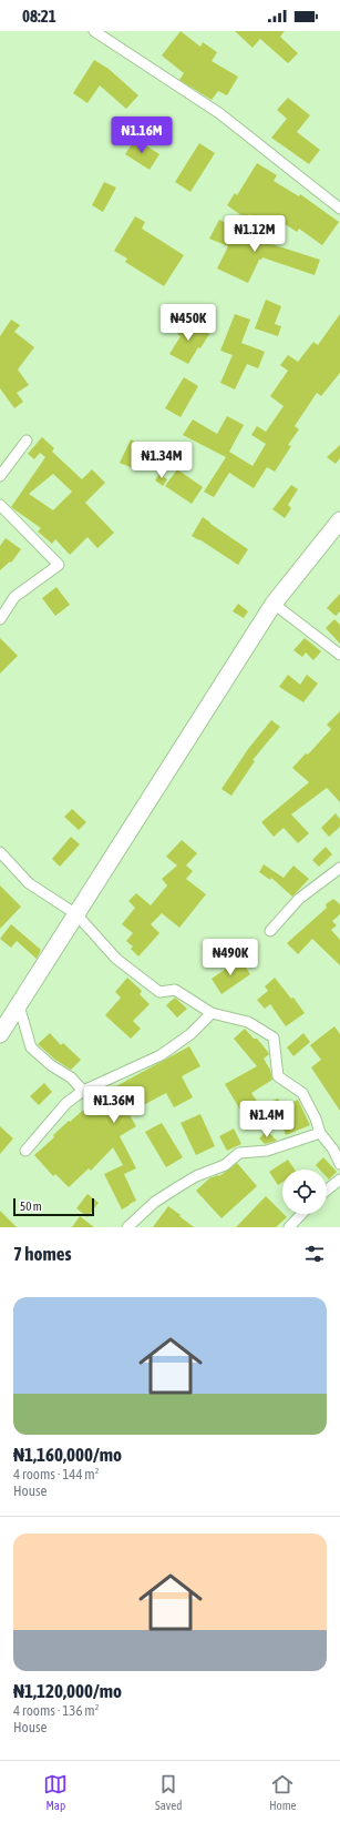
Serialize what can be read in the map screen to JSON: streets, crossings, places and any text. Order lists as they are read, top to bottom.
{
  "scale_bar": "50 m",
  "page": {
    "status": "08:21",
    "price": [
      "₦1.16M",
      "₦1.12M",
      "₦450K",
      "₦1.34M",
      "₦490K",
      "₦1.36M",
      "₦1.4M"
    ],
    "scale": "50 m",
    "heading": "7 homes",
    "list": [
      {
        "name": "₦1,160,000/mo",
        "note": "4 rooms · 144 m² · House"
      },
      {
        "name": "₦1,120,000/mo",
        "note": "4 rooms · 136 m² · House"
      }
    ],
    "tabs": ["Map", "Saved", "Home"]
  }
}
